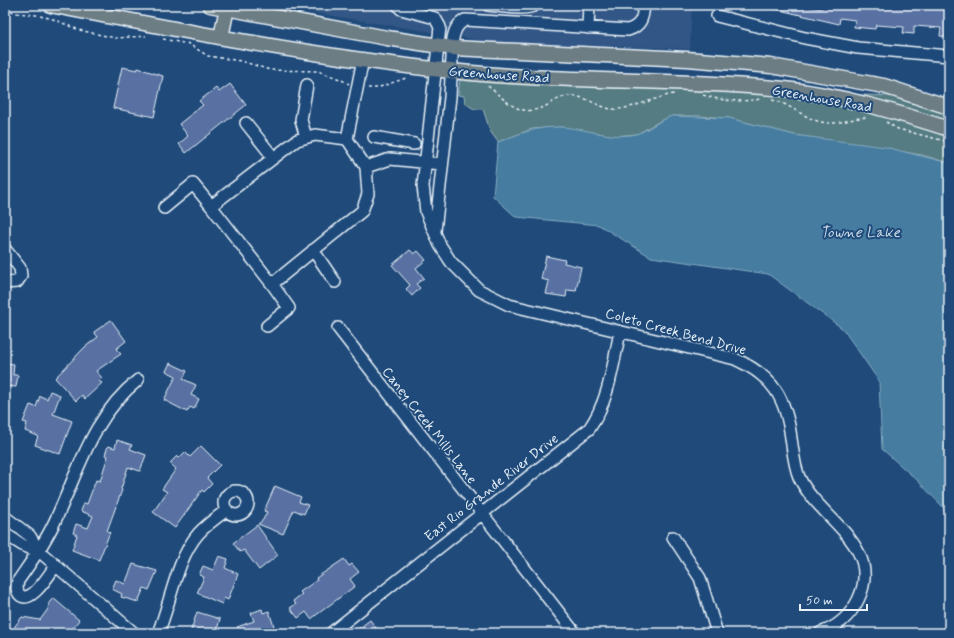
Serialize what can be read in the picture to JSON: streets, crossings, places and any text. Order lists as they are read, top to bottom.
{
  "streets": {
    "main road": ["Greenhouse Road"],
    "street": ["Coleto Creek Bend Drive", "Caney Creek Mills Lane", "East Rio Grande River Drive"]
  },
  "crossings": [
    ["Greenhouse Road", "Coleto Creek Bend Drive"],
    ["Coleto Creek Bend Drive", "East Rio Grande River Drive"],
    ["Caney Creek Mills Lane", "East Rio Grande River Drive"]
  ],
  "water": ["Towne Lake"],
  "scale_bar": "50 m"
}
